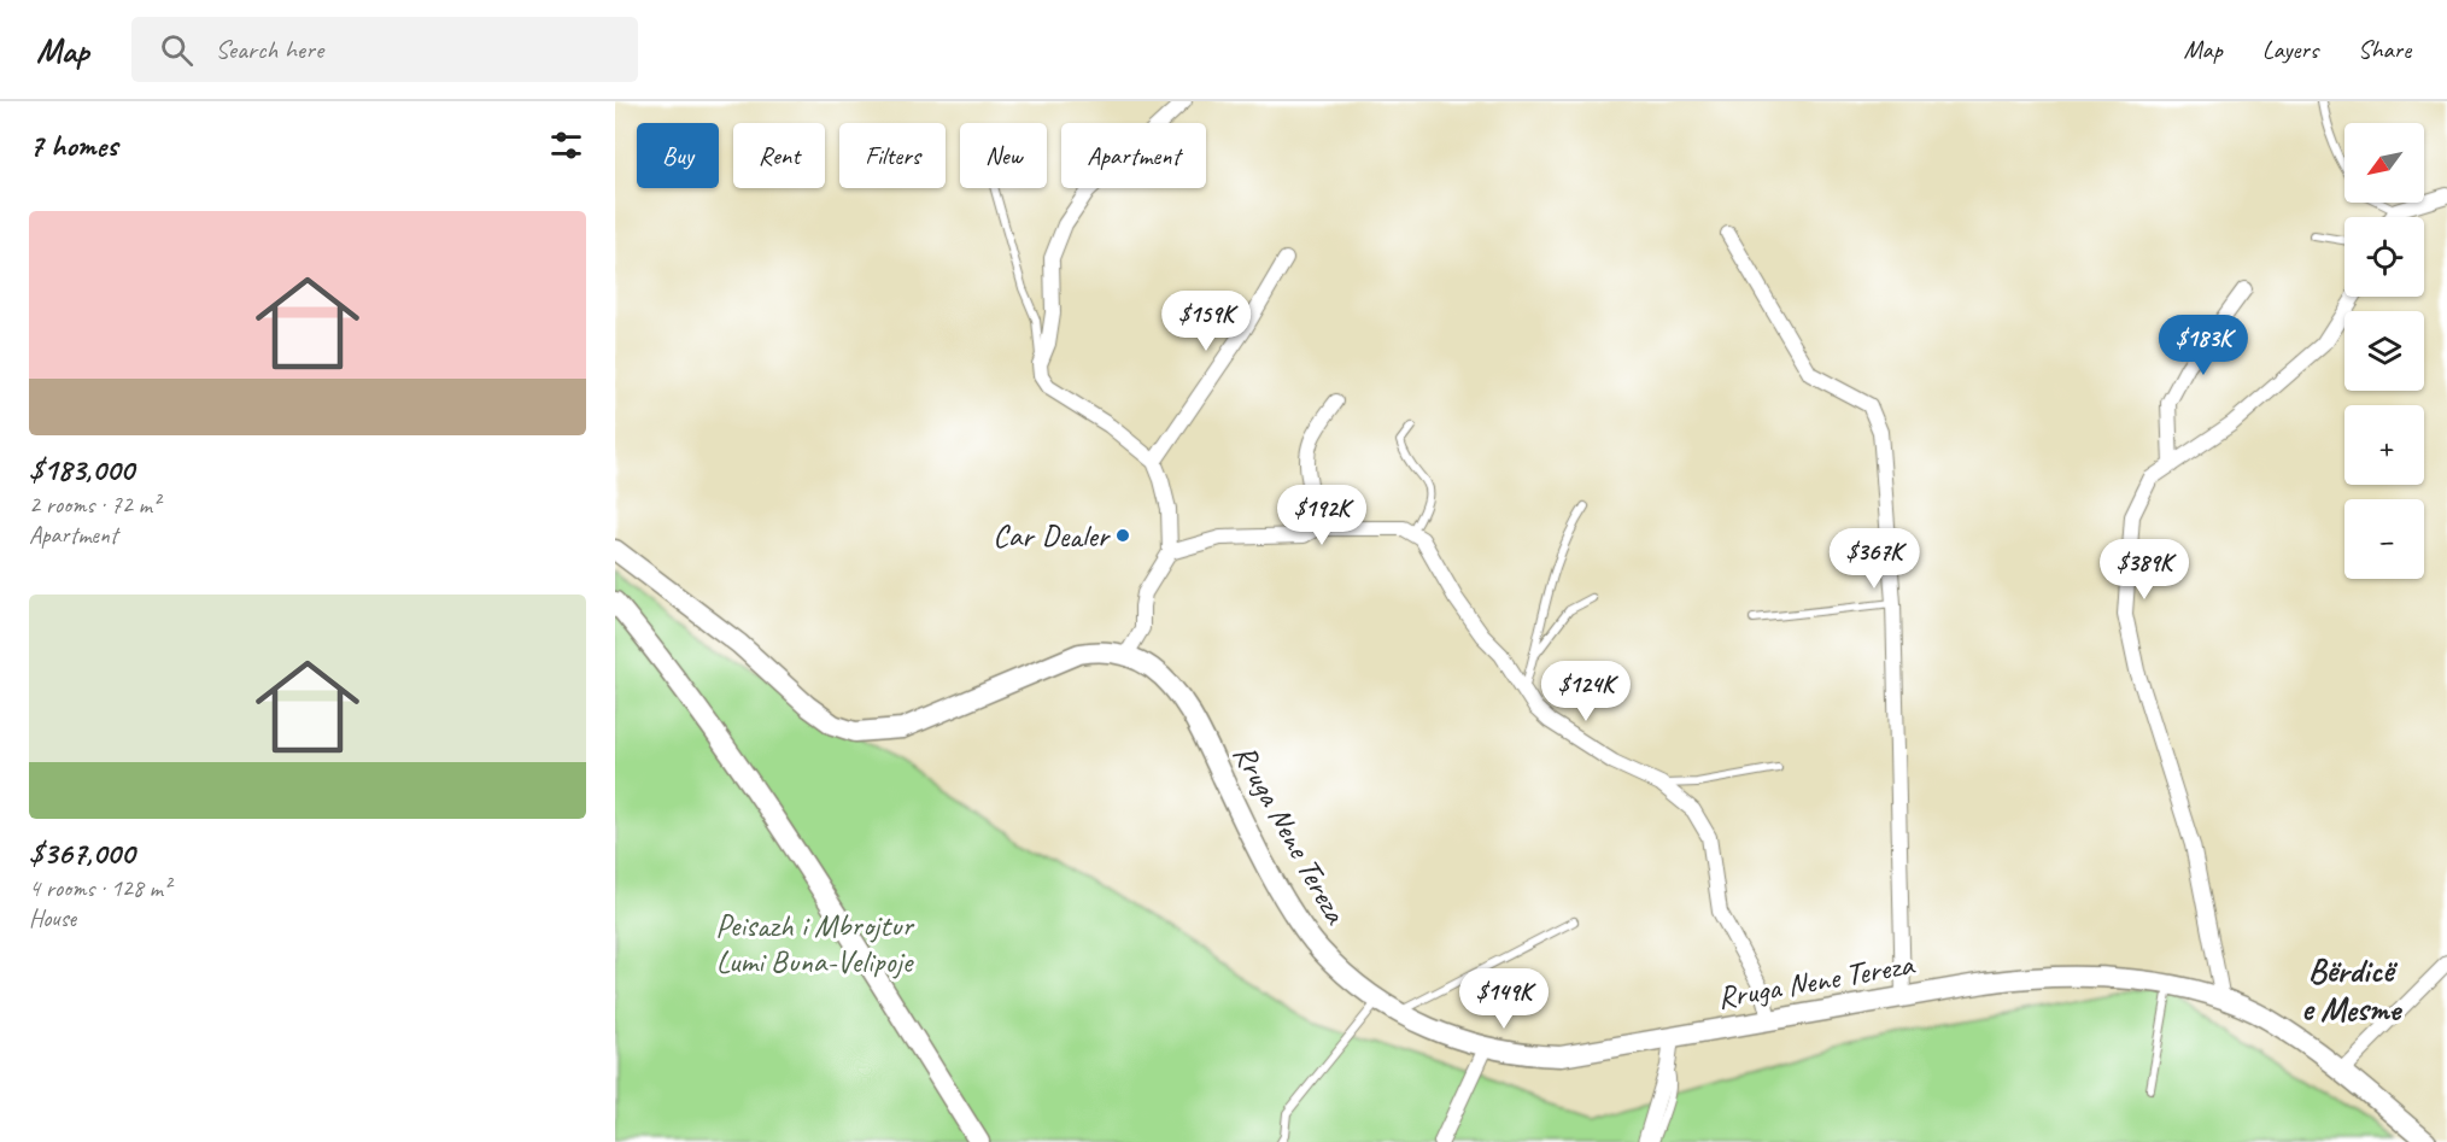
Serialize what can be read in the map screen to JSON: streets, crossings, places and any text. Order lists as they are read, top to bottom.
{
  "streets": {
    "street": ["Rruga Nene Tereza"]
  },
  "districts": ["Bërdicë e Mesme"],
  "parks": ["Peisazh i Mbrojtur Lumi Buna-Velipoje"],
  "places": ["Car Dealer"],
  "north": "bottom left",
  "page": {
    "header": "Map",
    "search": "Search here",
    "nav": ["Map", "Layers", "Share"],
    "heading": "7 homes",
    "map_buttons": ["+", "−"],
    "chip": [
      "Buy",
      "Rent",
      "Filters",
      "New",
      "Apartment"
    ],
    "list": [
      {
        "name": "$183,000",
        "note": "2 rooms · 72 m² · Apartment"
      },
      {
        "name": "$367,000",
        "note": "4 rooms · 128 m² · House"
      }
    ],
    "price": [
      "$159K",
      "$183K",
      "$192K",
      "$367K",
      "$389K",
      "$124K",
      "$149K"
    ]
  }
}
